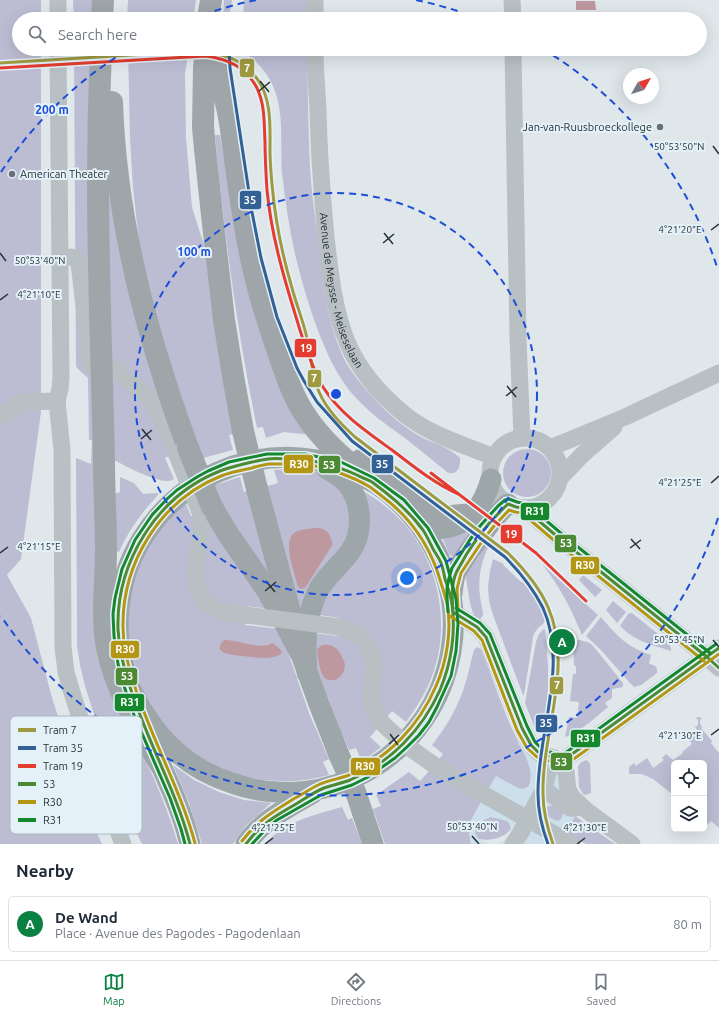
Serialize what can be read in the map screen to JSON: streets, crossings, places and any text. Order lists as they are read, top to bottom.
{
  "streets": {
    "street": ["Avenue de Meysse - Meiseselaan"]
  },
  "places": ["Jan-van-Ruusbroeckollege", "American Theater"],
  "lines": [
    "tram line 7",
    "tram line 35",
    "tram line 19",
    "transit line R31",
    "transit line 53",
    "transit line R30"
  ],
  "legend": [
    "Tram 7",
    "Tram 35",
    "Tram 19",
    "53",
    "R30",
    "R31"
  ],
  "north": "top right",
  "page": {
    "search": "Search here",
    "pins": "A",
    "heading": "Nearby",
    "list": [
      {
        "mark": "A",
        "name": "De Wand",
        "note": "Place · Avenue des Pagodes - Pagodenlaan",
        "value": "80 m"
      }
    ],
    "nav": ["Map", "Directions", "Saved"]
  },
  "coordinates": [
    "50°53'50\"N",
    "4°21'20\"E",
    "50°53'40\"N",
    "4°21'10\"E",
    "4°21'25\"E",
    "4°21'15\"E",
    "50°53'45\"N",
    "4°21'30\"E"
  ],
  "rings": ["200 m", "100 m"]
}
